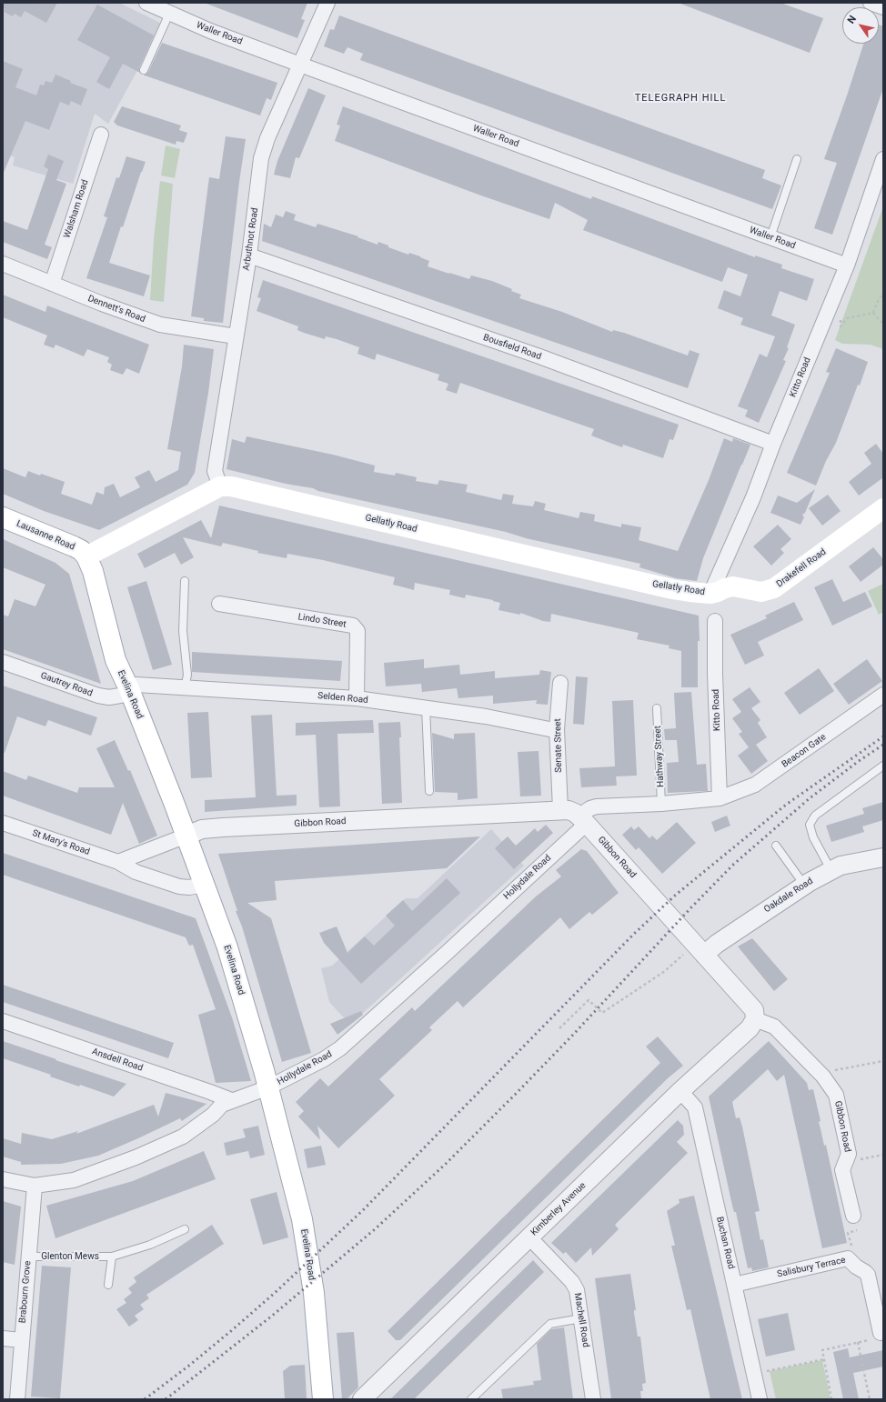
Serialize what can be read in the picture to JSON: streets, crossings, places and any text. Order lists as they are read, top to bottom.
{
  "streets": {
    "main road": [
      "Gellatly Road",
      "Lausanne Road",
      "Drakefell Road",
      "Evelina Road"
    ],
    "street": [
      "Waller Road",
      "Walsham Road",
      "Arbuthnot Road",
      "Dennett's Road",
      "Bousfield Road",
      "Kitto Road",
      "Lindo Street",
      "Gautrey Road",
      "Selden Road",
      "Senate Street",
      "Beacon Gate",
      "Gibbon Road",
      "St Mary's Road",
      "Hollydale Road",
      "Oakdale Road",
      "Ansdell Road",
      "Kimberley Avenue",
      "Buchan Road",
      "Salisbury Terrace",
      "Brabourn Grove",
      "Machell Road"
    ],
    "lane": ["Hathway Street", "Glenton Mews"]
  },
  "crossings": [
    ["Waller Road", "Arbuthnot Road"],
    ["Waller Road", "Kitto Road"],
    ["Walsham Road", "Dennett's Road"],
    ["Arbuthnot Road", "Dennett's Road"],
    ["Arbuthnot Road", "Bousfield Road"],
    ["Arbuthnot Road", "Gellatly Road"],
    ["Bousfield Road", "Kitto Road"],
    ["Kitto Road", "Gellatly Road"],
    ["Kitto Road", "Drakefell Road"],
    ["Kitto Road", "Beacon Gate"],
    ["Gellatly Road", "Drakefell Road"],
    ["Lausanne Road", "Evelina Road"],
    ["Lindo Street", "Selden Road"],
    ["Gautrey Road", "Evelina Road"],
    ["Gautrey Road", "Selden Road"],
    ["Evelina Road", "Selden Road"],
    ["Evelina Road", "Gibbon Road"],
    ["Evelina Road", "St Mary's Road"],
    ["Evelina Road", "Hollydale Road"],
    ["Selden Road", "Senate Street"],
    ["Senate Street", "Gibbon Road"],
    ["Beacon Gate", "Hathway Street"],
    ["Beacon Gate", "Hollydale Road"],
    ["Hathway Street", "Hollydale Road"],
    ["Gibbon Road", "Hollydale Road"],
    ["Gibbon Road", "Oakdale Road"],
    ["Gibbon Road", "Kimberley Avenue"],
    ["Hollydale Road", "Ansdell Road"],
    ["Hollydale Road", "Brabourn Grove"],
    ["Kimberley Avenue", "Buchan Road"],
    ["Kimberley Avenue", "Machell Road"],
    ["Buchan Road", "Salisbury Terrace"],
    ["Glenton Mews", "Brabourn Grove"]
  ],
  "districts": ["TELEGRAPH HILL"],
  "north": "top left"
}
